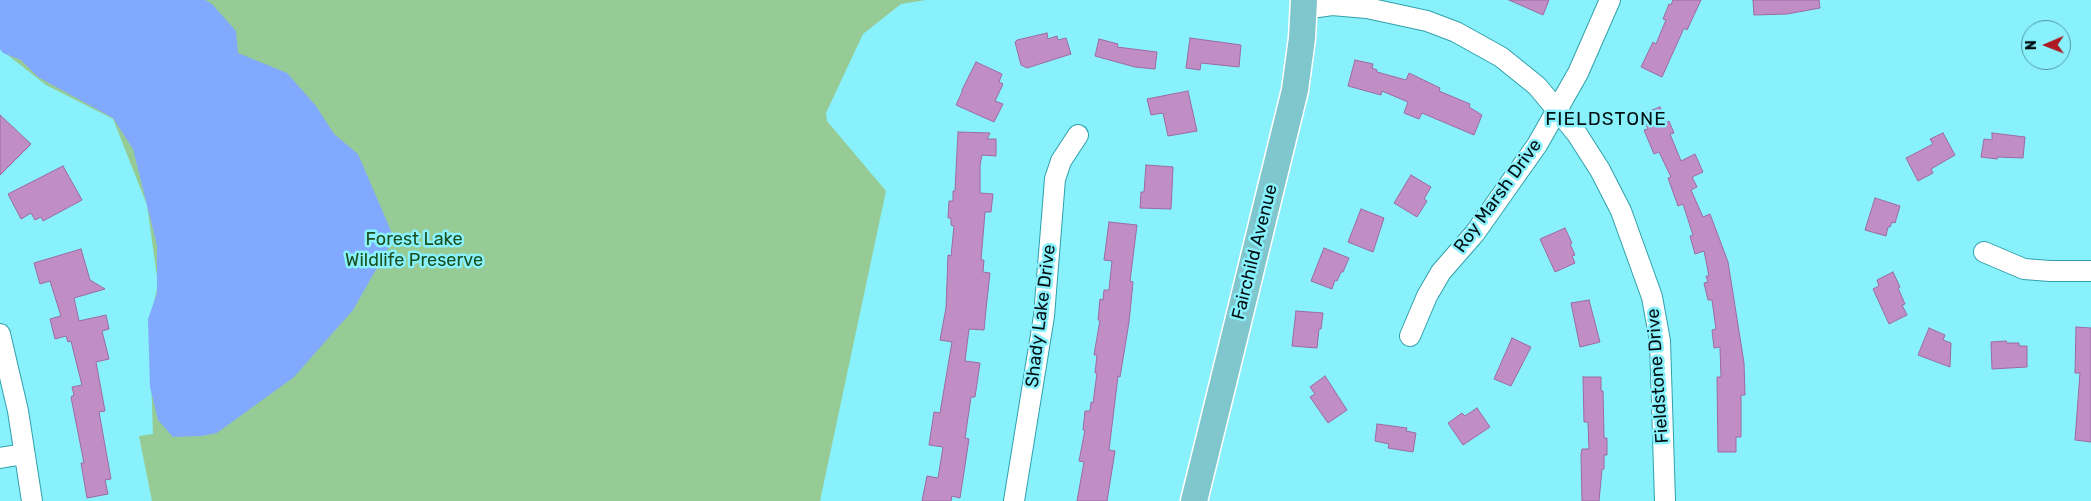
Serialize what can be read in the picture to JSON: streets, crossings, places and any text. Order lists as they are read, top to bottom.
{
  "streets": {
    "main road": ["Fairchild Avenue"],
    "street": ["Roy Marsh Drive", "Shady Lake Drive", "Fieldstone Drive"]
  },
  "crossings": [
    ["Roy Marsh Drive", "Fieldstone Drive"],
    ["Fairchild Avenue", "Fieldstone Drive"]
  ],
  "districts": ["FIELDSTONE"],
  "parks": ["Forest Lake Wildlife Preserve"],
  "north": "left"
}
